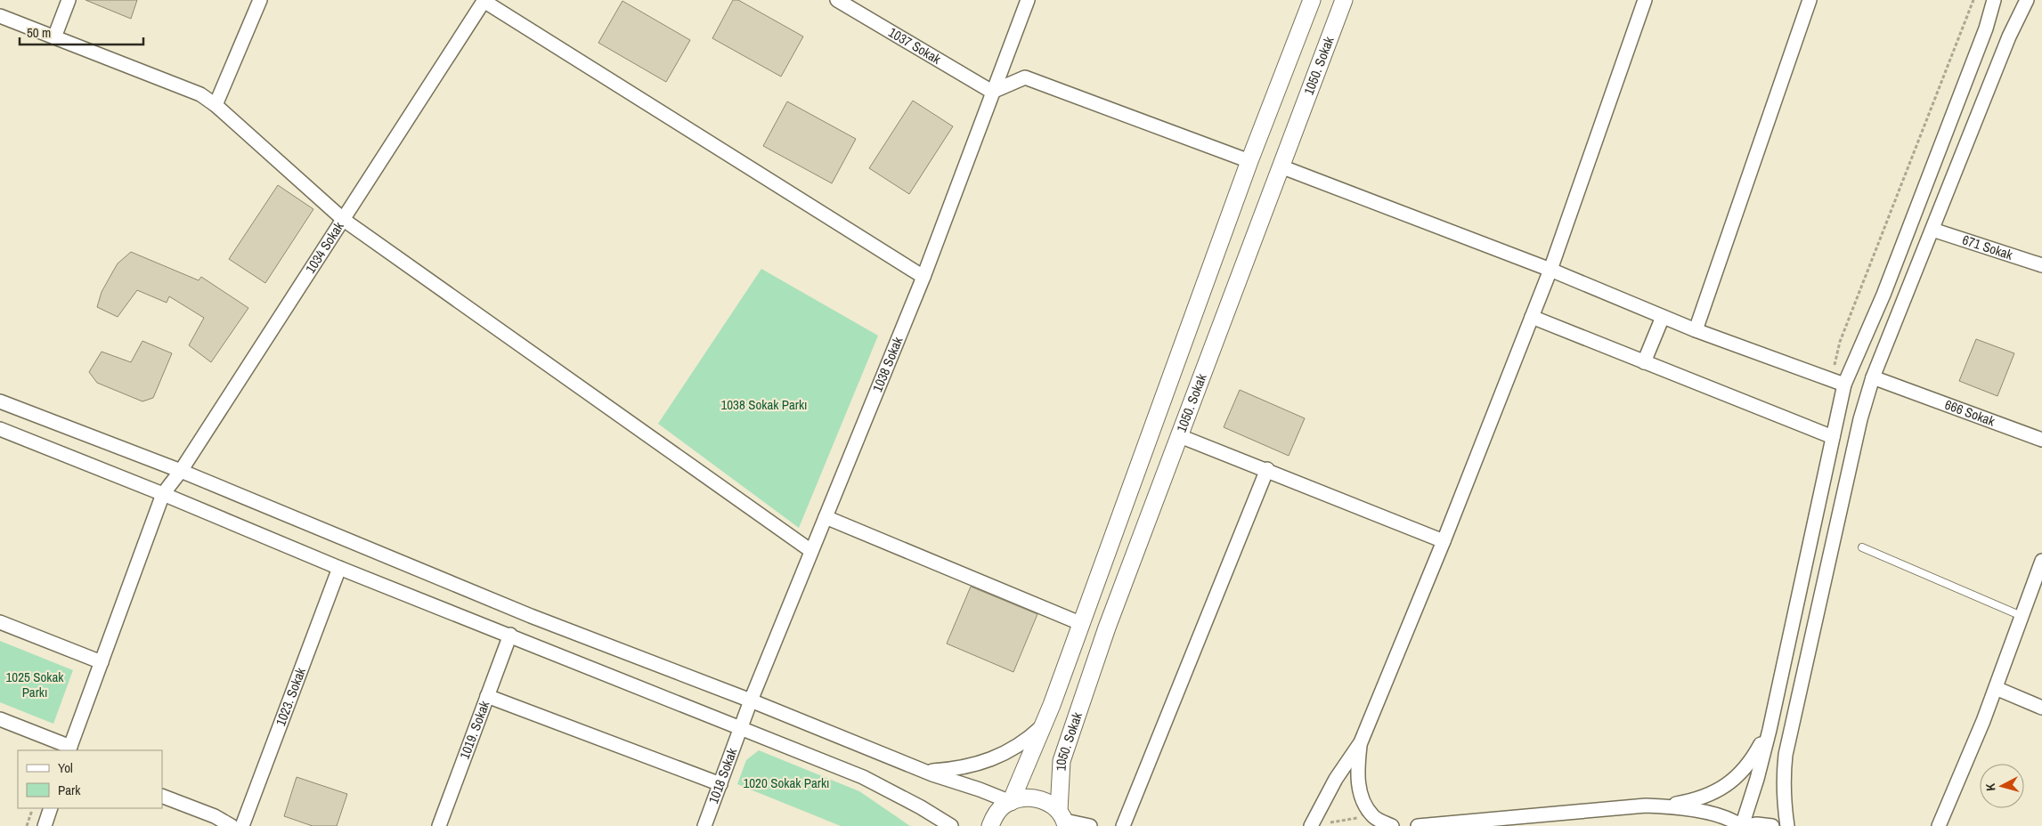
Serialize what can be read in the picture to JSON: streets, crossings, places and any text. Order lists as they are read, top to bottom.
{
  "streets": {
    "street": [
      "1037 Sokak",
      "1050. Sokak",
      "671 Sokak",
      "1034 Sokak",
      "1038 Sokak",
      "666 Sokak",
      "1023. Sokak",
      "1019. Sokak",
      "1018 Sokak"
    ]
  },
  "crossings": [
    ["1037 Sokak", "1038 Sokak"],
    ["1038 Sokak", "1018 Sokak"]
  ],
  "parks": ["1038 Sokak Parkı", "1025 Sokak Parkı", "1020 Sokak Parkı"],
  "legend": ["Yol", "Park"],
  "scale_bar": "50 m",
  "north": "left"
}
